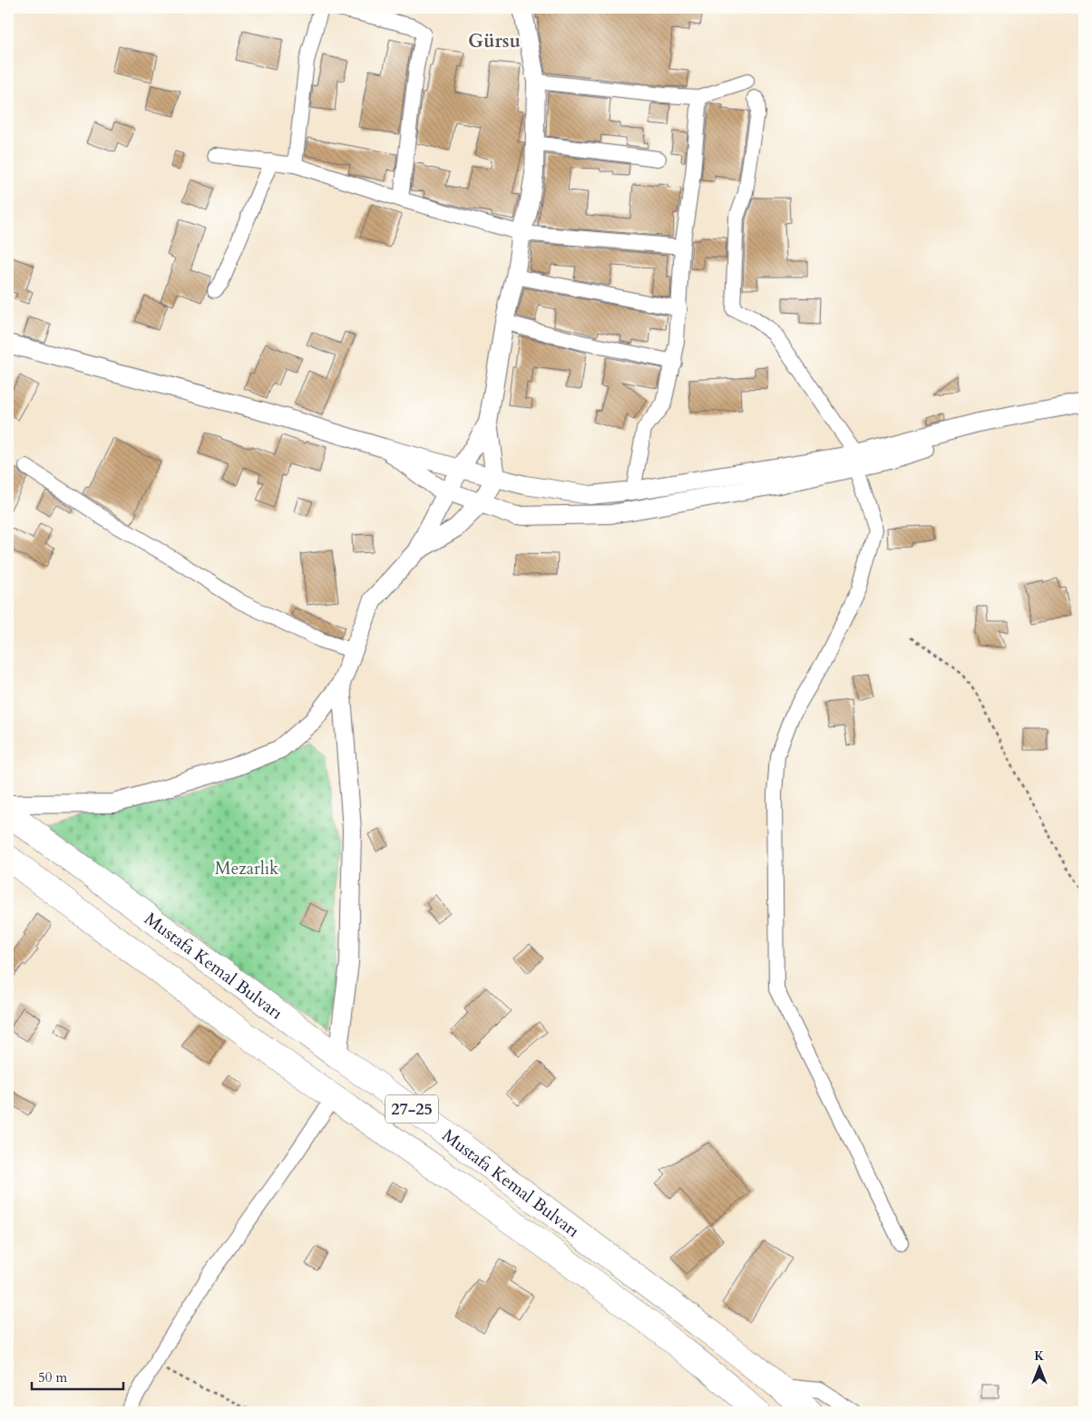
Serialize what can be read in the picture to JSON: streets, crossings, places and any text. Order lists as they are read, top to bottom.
{
  "streets": {
    "highway": ["Mustafa Kemal Bulvarı", "27-25"]
  },
  "districts": ["Gürsu"],
  "parks": ["Mezarlık"],
  "scale_bar": "50 m",
  "north": "top"
}
